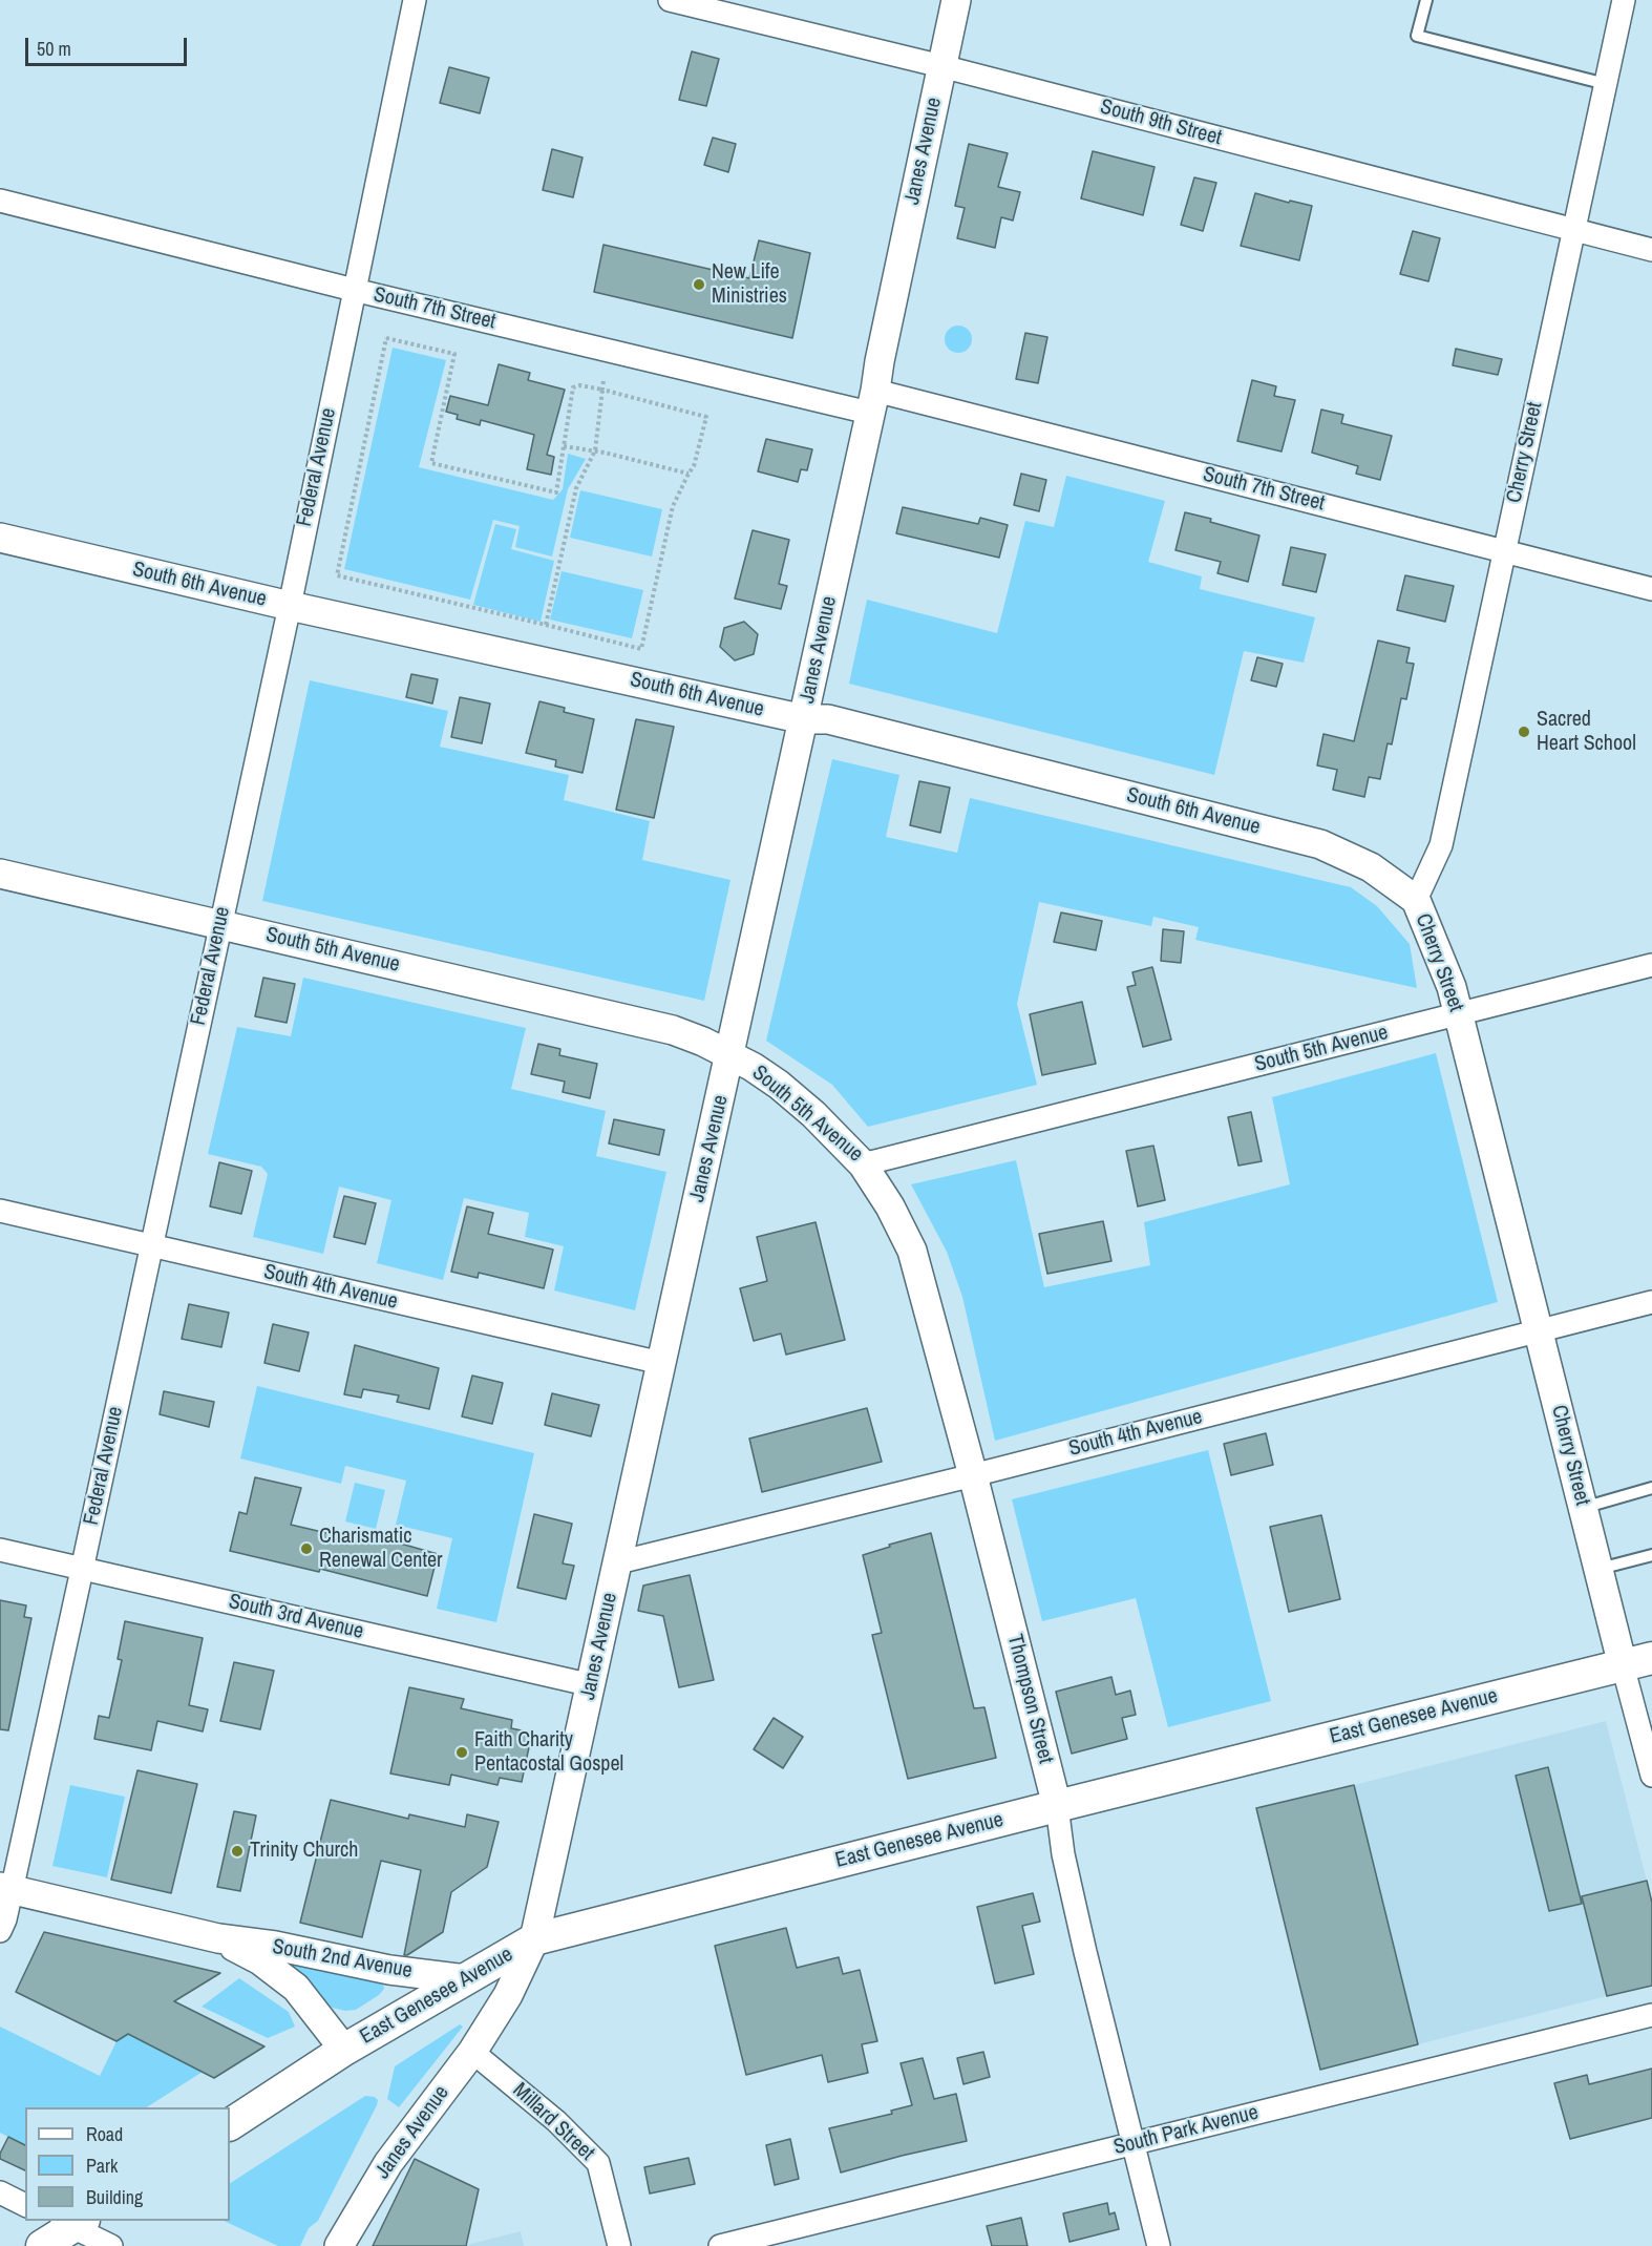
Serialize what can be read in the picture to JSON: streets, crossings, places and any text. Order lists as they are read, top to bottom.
{
  "streets": {
    "main road": ["East Genesee Avenue"],
    "street": [
      "South 9th Street",
      "Janes Avenue",
      "South 7th Street",
      "Cherry Street",
      "Federal Avenue",
      "South 6th Avenue",
      "South 5th Avenue",
      "South 4th Avenue",
      "South 3rd Avenue",
      "Thompson Street",
      "South 2nd Avenue",
      "Millard Street",
      "South Park Avenue"
    ]
  },
  "crossings": [
    ["South 9th Street", "Janes Avenue"],
    ["South 9th Street", "Cherry Street"],
    ["Janes Avenue", "South 7th Street"],
    ["Janes Avenue", "South 6th Avenue"],
    ["Janes Avenue", "South 5th Avenue"],
    ["Janes Avenue", "South 4th Avenue"],
    ["Janes Avenue", "South 3rd Avenue"],
    ["Janes Avenue", "East Genesee Avenue"],
    ["Janes Avenue", "Millard Street"],
    ["South 7th Street", "Cherry Street"],
    ["South 7th Street", "Federal Avenue"],
    ["Cherry Street", "South 6th Avenue"],
    ["Cherry Street", "South 5th Avenue"],
    ["Cherry Street", "South 4th Avenue"],
    ["Cherry Street", "East Genesee Avenue"],
    ["Federal Avenue", "South 6th Avenue"],
    ["Federal Avenue", "South 5th Avenue"],
    ["Federal Avenue", "South 4th Avenue"],
    ["Federal Avenue", "South 3rd Avenue"],
    ["Federal Avenue", "South 2nd Avenue"],
    ["South 5th Avenue", "Thompson Street"],
    ["South 4th Avenue", "Thompson Street"],
    ["Thompson Street", "East Genesee Avenue"],
    ["Thompson Street", "South Park Avenue"],
    ["East Genesee Avenue", "South 2nd Avenue"]
  ],
  "places": [
    "New Life Ministries",
    "Sacred Heart School",
    "Charismatic Renewal Center",
    "Faith Charity Pentacostal Gospel",
    "Trinity Church"
  ],
  "legend": ["Road", "Park", "Building"],
  "scale_bar": "50 m"
}
